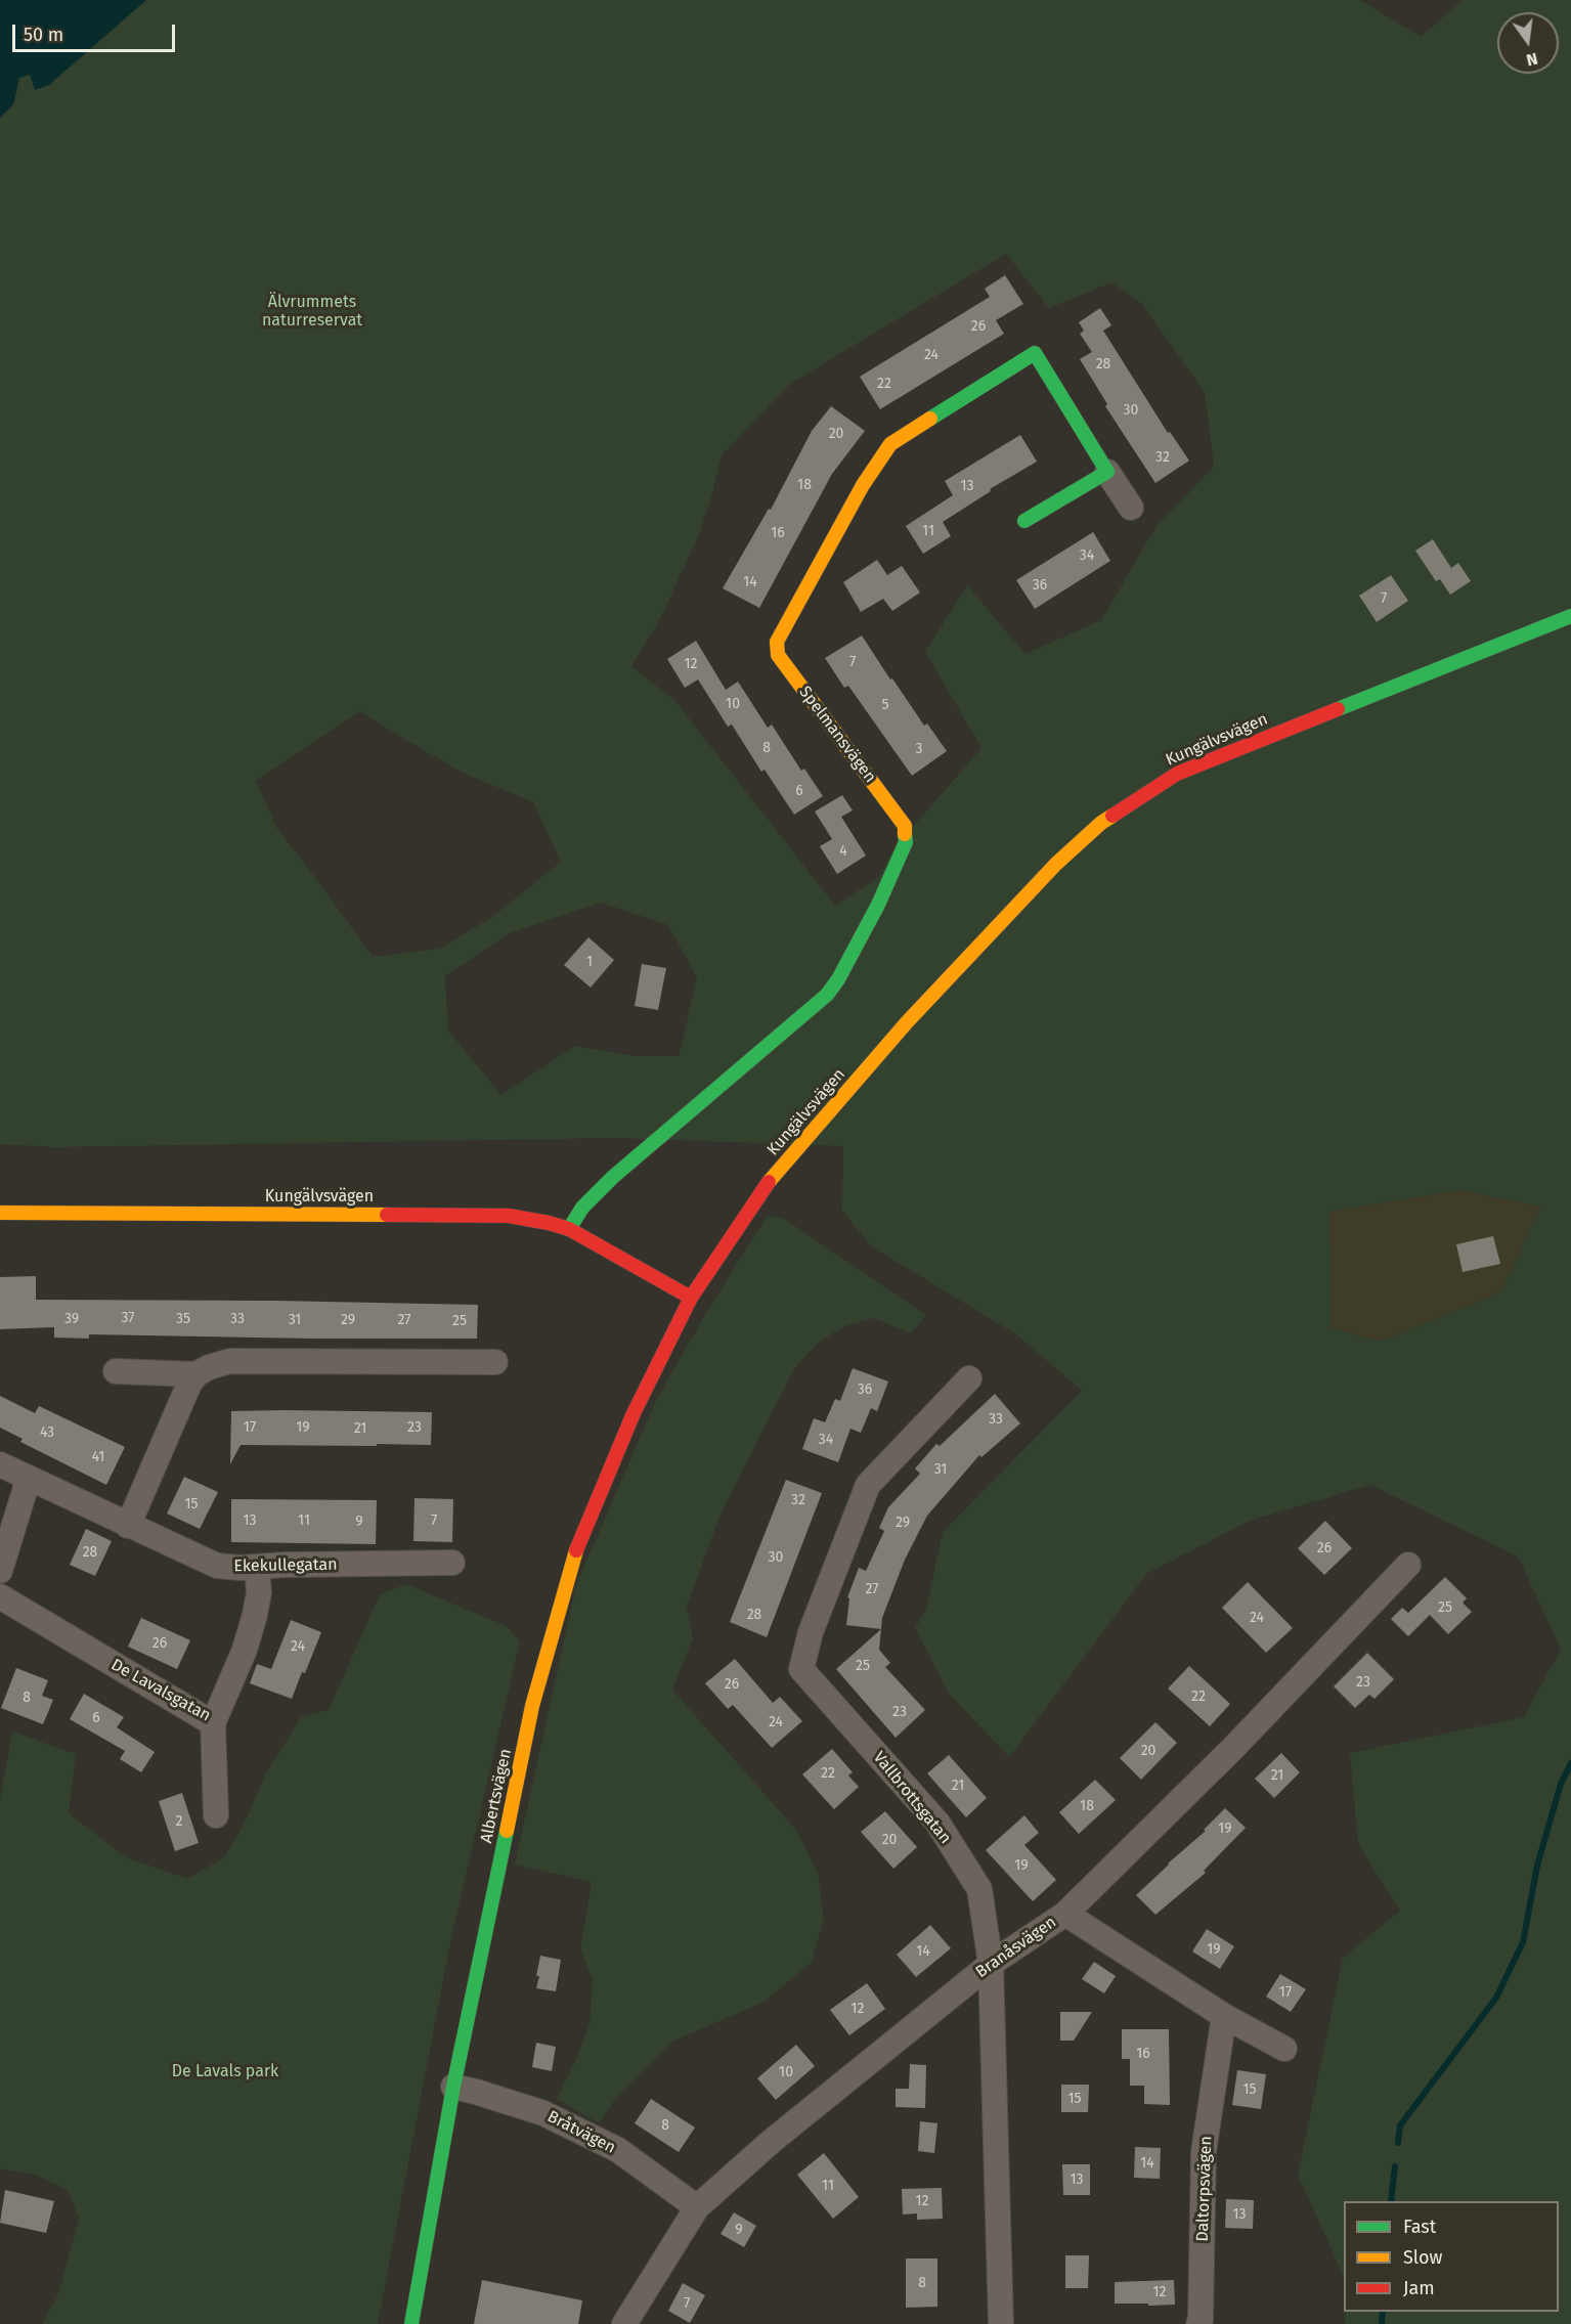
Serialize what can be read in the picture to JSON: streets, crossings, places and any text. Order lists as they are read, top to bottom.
{
  "streets": {
    "street": [
      "Spelmansvägen",
      "Kungälvsvägen",
      "Ekekullegatan",
      "De Lavalsgatan",
      "Albertsvägen",
      "Vallbrottsgatan",
      "Branåsvägen",
      "Bråtvägen",
      "Daltorpsvägen"
    ]
  },
  "crossings": [
    ["Spelmansvägen", "Kungälvsvägen"],
    ["Kungälvsvägen", "Albertsvägen"],
    ["Ekekullegatan", "De Lavalsgatan"],
    ["Albertsvägen", "Bråtvägen"],
    ["Vallbrottsgatan", "Branåsvägen"],
    ["Branåsvägen", "Bråtvägen"]
  ],
  "parks": ["Älvrummets naturreservat", "De Lavals park"],
  "house_numbers": [
    "26",
    "24",
    "28",
    "22",
    "30",
    "20",
    "32",
    "18",
    "13",
    "11",
    "16",
    "34",
    "14",
    "36",
    "7",
    "7",
    "12",
    "10",
    "5",
    "8",
    "3",
    "6",
    "4",
    "1",
    "37",
    "39",
    "35",
    "33",
    "31",
    "29",
    "27",
    "25",
    "36",
    "33",
    "17",
    "19",
    "23",
    "21",
    "43",
    "34",
    "41",
    "31",
    "32",
    "15",
    "13",
    "11",
    "7",
    "9",
    "29",
    "26",
    "28",
    "30",
    "27",
    "25",
    "28",
    "24",
    "26",
    "24",
    "25",
    "23",
    "26",
    "22",
    "8",
    "23",
    "6",
    "24",
    "20",
    "22",
    "21",
    "21",
    "18",
    "2",
    "19",
    "20",
    "19",
    "19",
    "14",
    "17",
    "12",
    "16",
    "10",
    "15",
    "15",
    "8",
    "14",
    "13",
    "11",
    "12",
    "13",
    "9",
    "8",
    "12",
    "7"
  ],
  "legend": ["Fast", "Slow", "Jam"],
  "scale_bar": "50 m",
  "north": "bottom"
}
